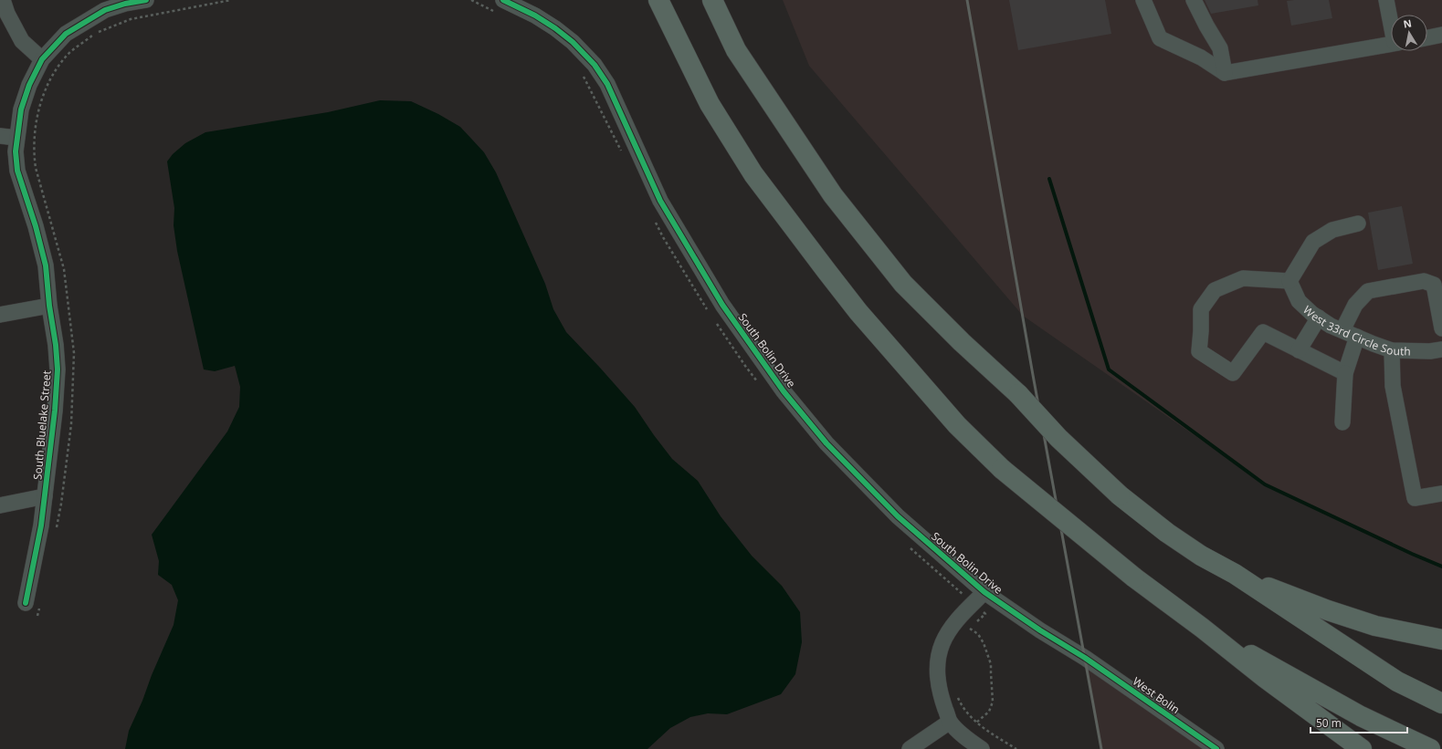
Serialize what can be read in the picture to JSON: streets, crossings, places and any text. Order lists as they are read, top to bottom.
{
  "streets": {
    "street": [
      "West 33rd Circle South",
      "South Bolin Drive",
      "South Bluelake Street",
      "West Bolin"
    ]
  },
  "crossings": [
    ["South Bolin Drive", "West Bolin"]
  ],
  "scale_bar": "50 m",
  "north": "top"
}
